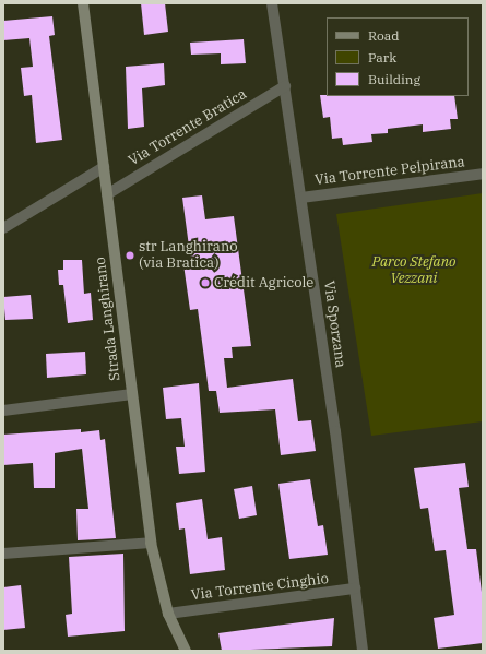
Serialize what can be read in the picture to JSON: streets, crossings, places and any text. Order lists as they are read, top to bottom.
{
  "streets": {
    "street": [
      "Via Torrente Bratica",
      "Via Torrente Pelpirana",
      "Strada Langhirano",
      "Via Sporzana",
      "Via Torrente Cinghio"
    ]
  },
  "crossings": [
    ["Via Torrente Bratica", "Strada Langhirano"],
    ["Via Torrente Bratica", "Via Sporzana"],
    ["Via Torrente Pelpirana", "Via Sporzana"],
    ["Strada Langhirano", "Via Torrente Cinghio"],
    ["Via Sporzana", "Via Torrente Cinghio"]
  ],
  "parks": ["Parco Stefano Vezzani"],
  "places": ["str Langhirano (via Bratica)", "Crédit Agricole"],
  "legend": ["Road", "Park", "Building"]
}
